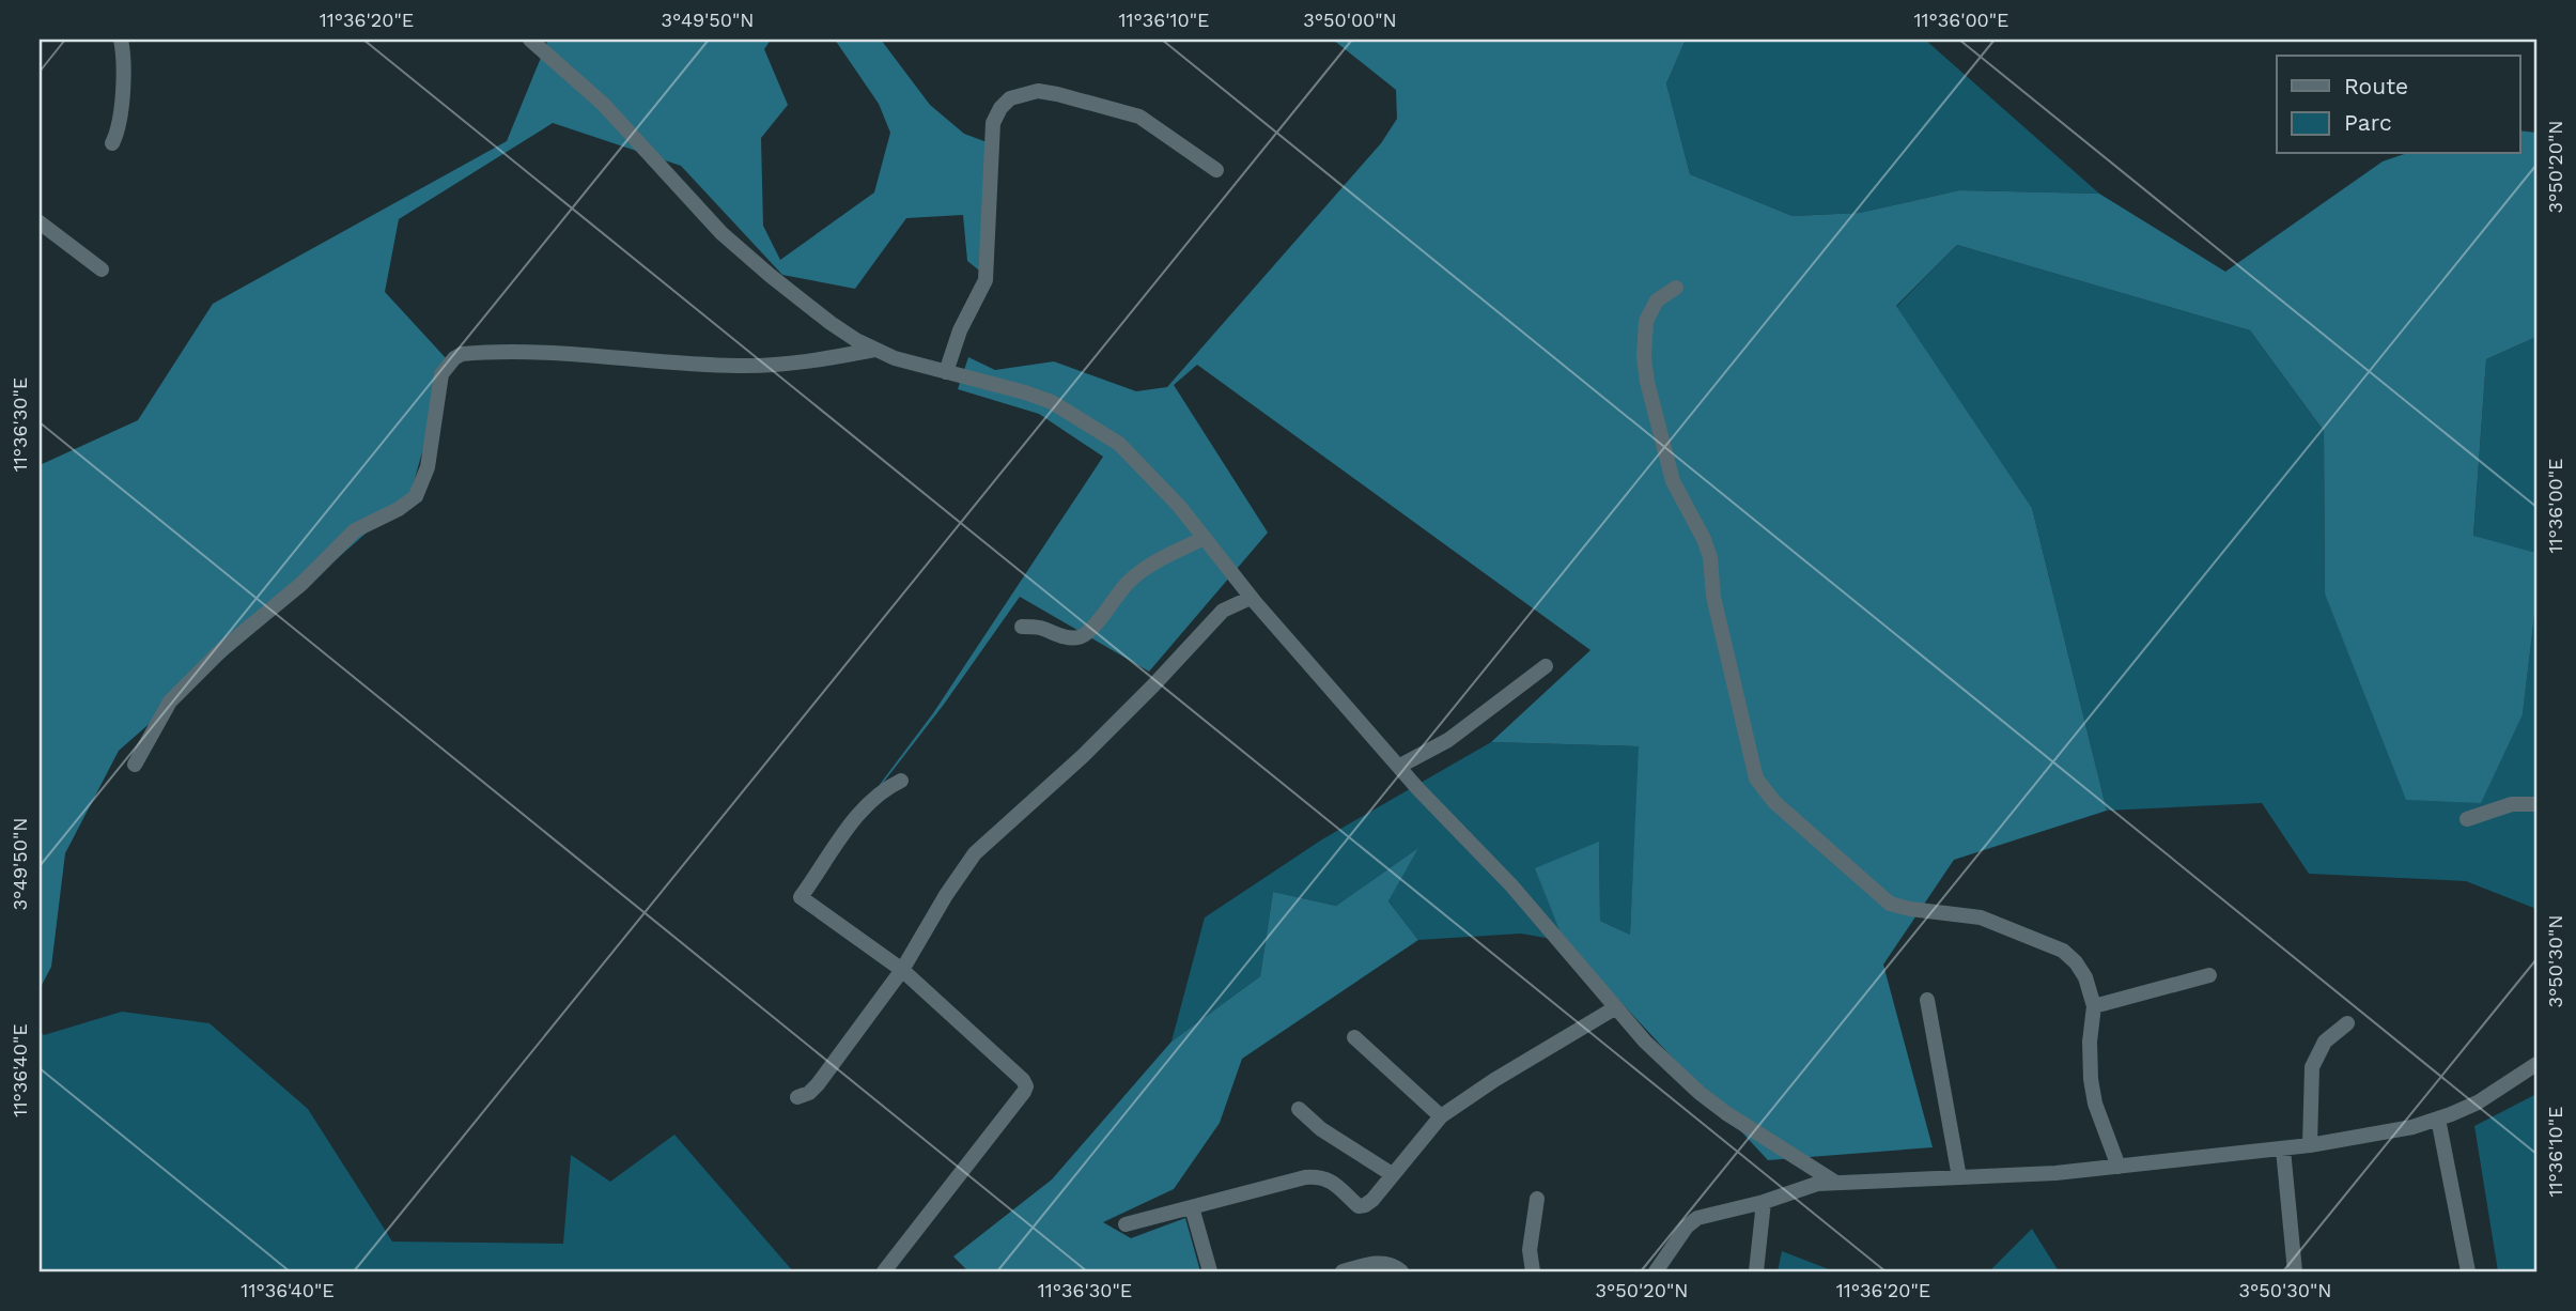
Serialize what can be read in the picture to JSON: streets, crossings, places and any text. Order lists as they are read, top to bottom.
{
  "legend": ["Route", "Parc"],
  "coordinates": [
    "11°36'20\"E",
    "3°49'50\"N",
    "11°36'10\"E",
    "3°50'00\"N",
    "11°36'00\"E",
    "3°50'20\"N",
    "11°36'30\"E",
    "3°50'30\"N",
    "11°36'40\"E"
  ]
}
